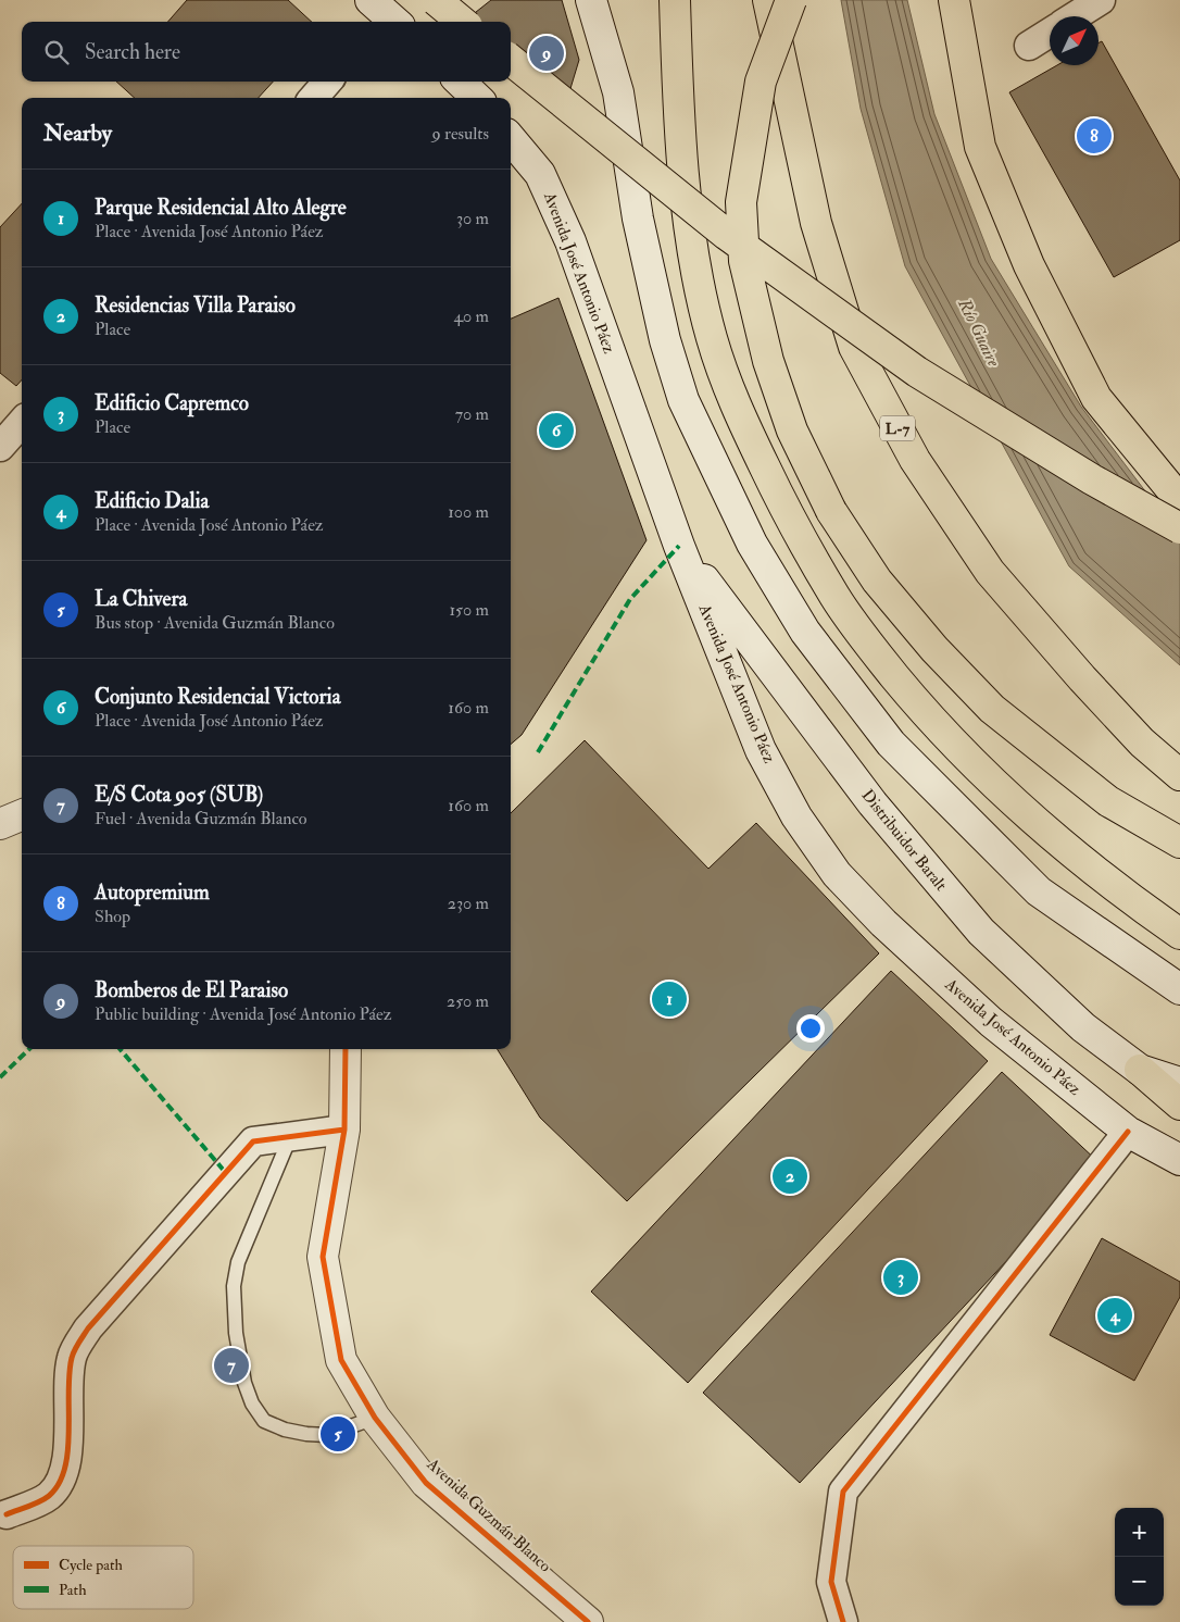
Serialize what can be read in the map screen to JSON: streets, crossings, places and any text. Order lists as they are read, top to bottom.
{
  "streets": {
    "highway": ["L-7"],
    "main road": ["Avenida José Antonio Páez", "Distribuidor Baralt", "Avenida Guzmán Blanco"]
  },
  "crossings": [
    ["Avenida José Antonio Páez", "Distribuidor Baralt"]
  ],
  "water": ["Río Guaire"],
  "legend": ["Cycle path", "Path"],
  "north": "top right",
  "page": {
    "search": "Search here",
    "pins": [
      "9",
      "8",
      "6",
      "1",
      "2",
      "3",
      "4",
      "7",
      "5"
    ],
    "heading": ["Nearby", "9 results"],
    "list": [
      {
        "mark": "1",
        "name": "Parque Residencial Alto Alegre",
        "note": "Place · Avenida José Antonio Páez",
        "value": "30 m"
      },
      {
        "mark": "2",
        "name": "Residencias Villa Paraiso",
        "note": "Place",
        "value": "40 m"
      },
      {
        "mark": "3",
        "name": "Edificio Capremco",
        "note": "Place",
        "value": "70 m"
      },
      {
        "mark": "4",
        "name": "Edificio Dalia",
        "note": "Place · Avenida José Antonio Páez",
        "value": "100 m"
      },
      {
        "mark": "5",
        "name": "La Chivera",
        "note": "Bus stop · Avenida Guzmán Blanco",
        "value": "150 m"
      },
      {
        "mark": "6",
        "name": "Conjunto Residencial Victoria",
        "note": "Place · Avenida José Antonio Páez",
        "value": "160 m"
      },
      {
        "mark": "7",
        "name": "E/S Cota 905 (SUB)",
        "note": "Fuel · Avenida Guzmán Blanco",
        "value": "160 m"
      },
      {
        "mark": "8",
        "name": "Autopremium",
        "note": "Shop",
        "value": "230 m"
      },
      {
        "mark": "9",
        "name": "Bomberos de El Paraiso",
        "note": "Public building · Avenida José Antonio Páez",
        "value": "250 m"
      }
    ],
    "map_buttons": ["+", "−"]
  }
}
